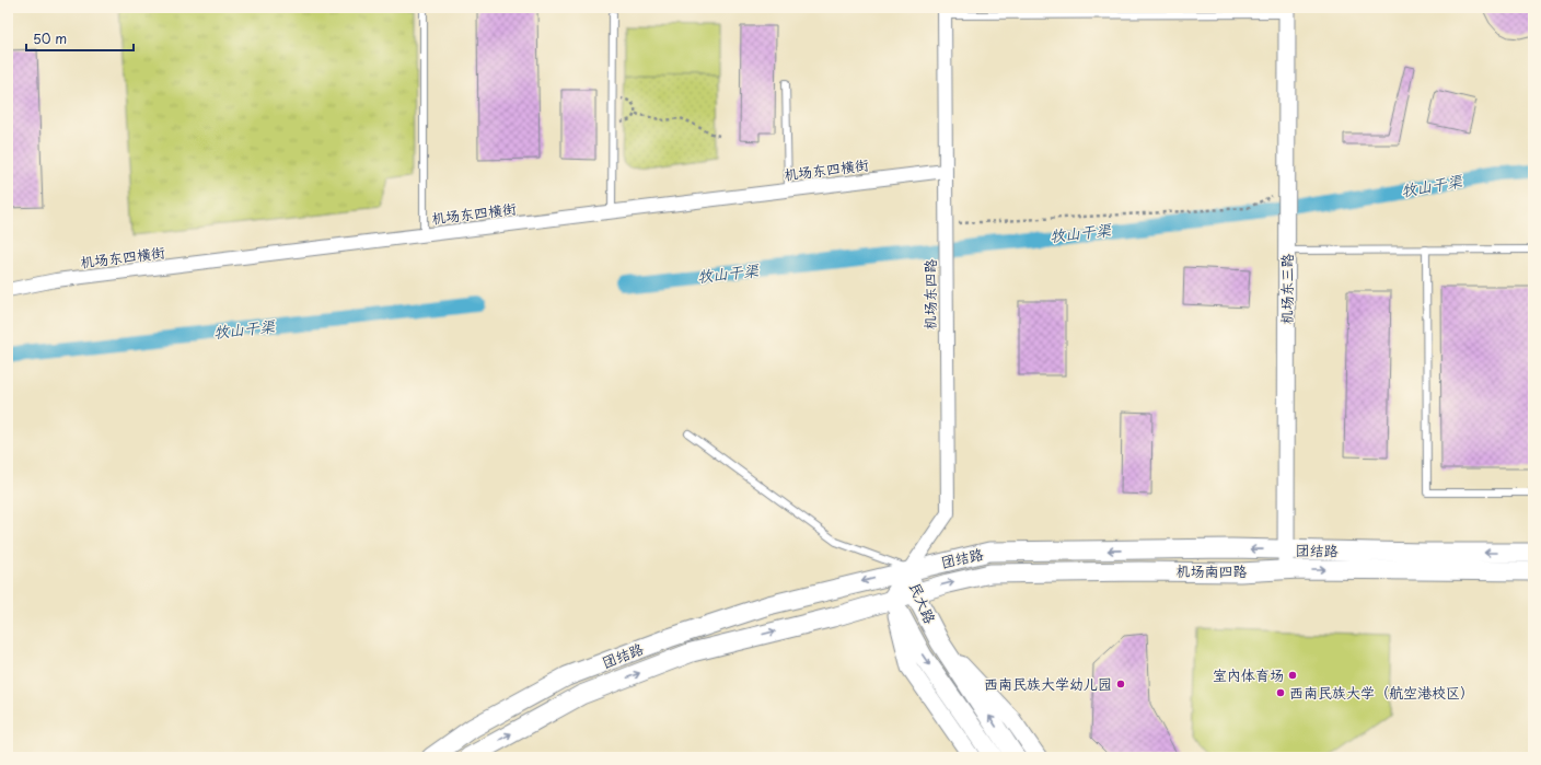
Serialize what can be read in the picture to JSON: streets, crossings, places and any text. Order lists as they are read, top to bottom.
{
  "streets": {
    "main road": ["团结路", "机场南四路", "民大路"],
    "street": ["机场东四横街", "机场东三路", "机场东四路"]
  },
  "crossings": [
    ["机场东四横街", "机场东四路"],
    ["机场东三路", "团结路"],
    ["机场东三路", "机场南四路"],
    ["机场东四路", "团结路"],
    ["机场东四路", "民大路"],
    ["团结路", "机场南四路"],
    ["团结路", "民大路"],
    ["机场南四路", "民大路"]
  ],
  "one_way": ["机场南四路"],
  "water": ["牧山干渠"],
  "places": ["室内体育场", "西南民族大学幼儿园", "西南民族大学（航空港校区）"],
  "scale_bar": "50 m"
}
